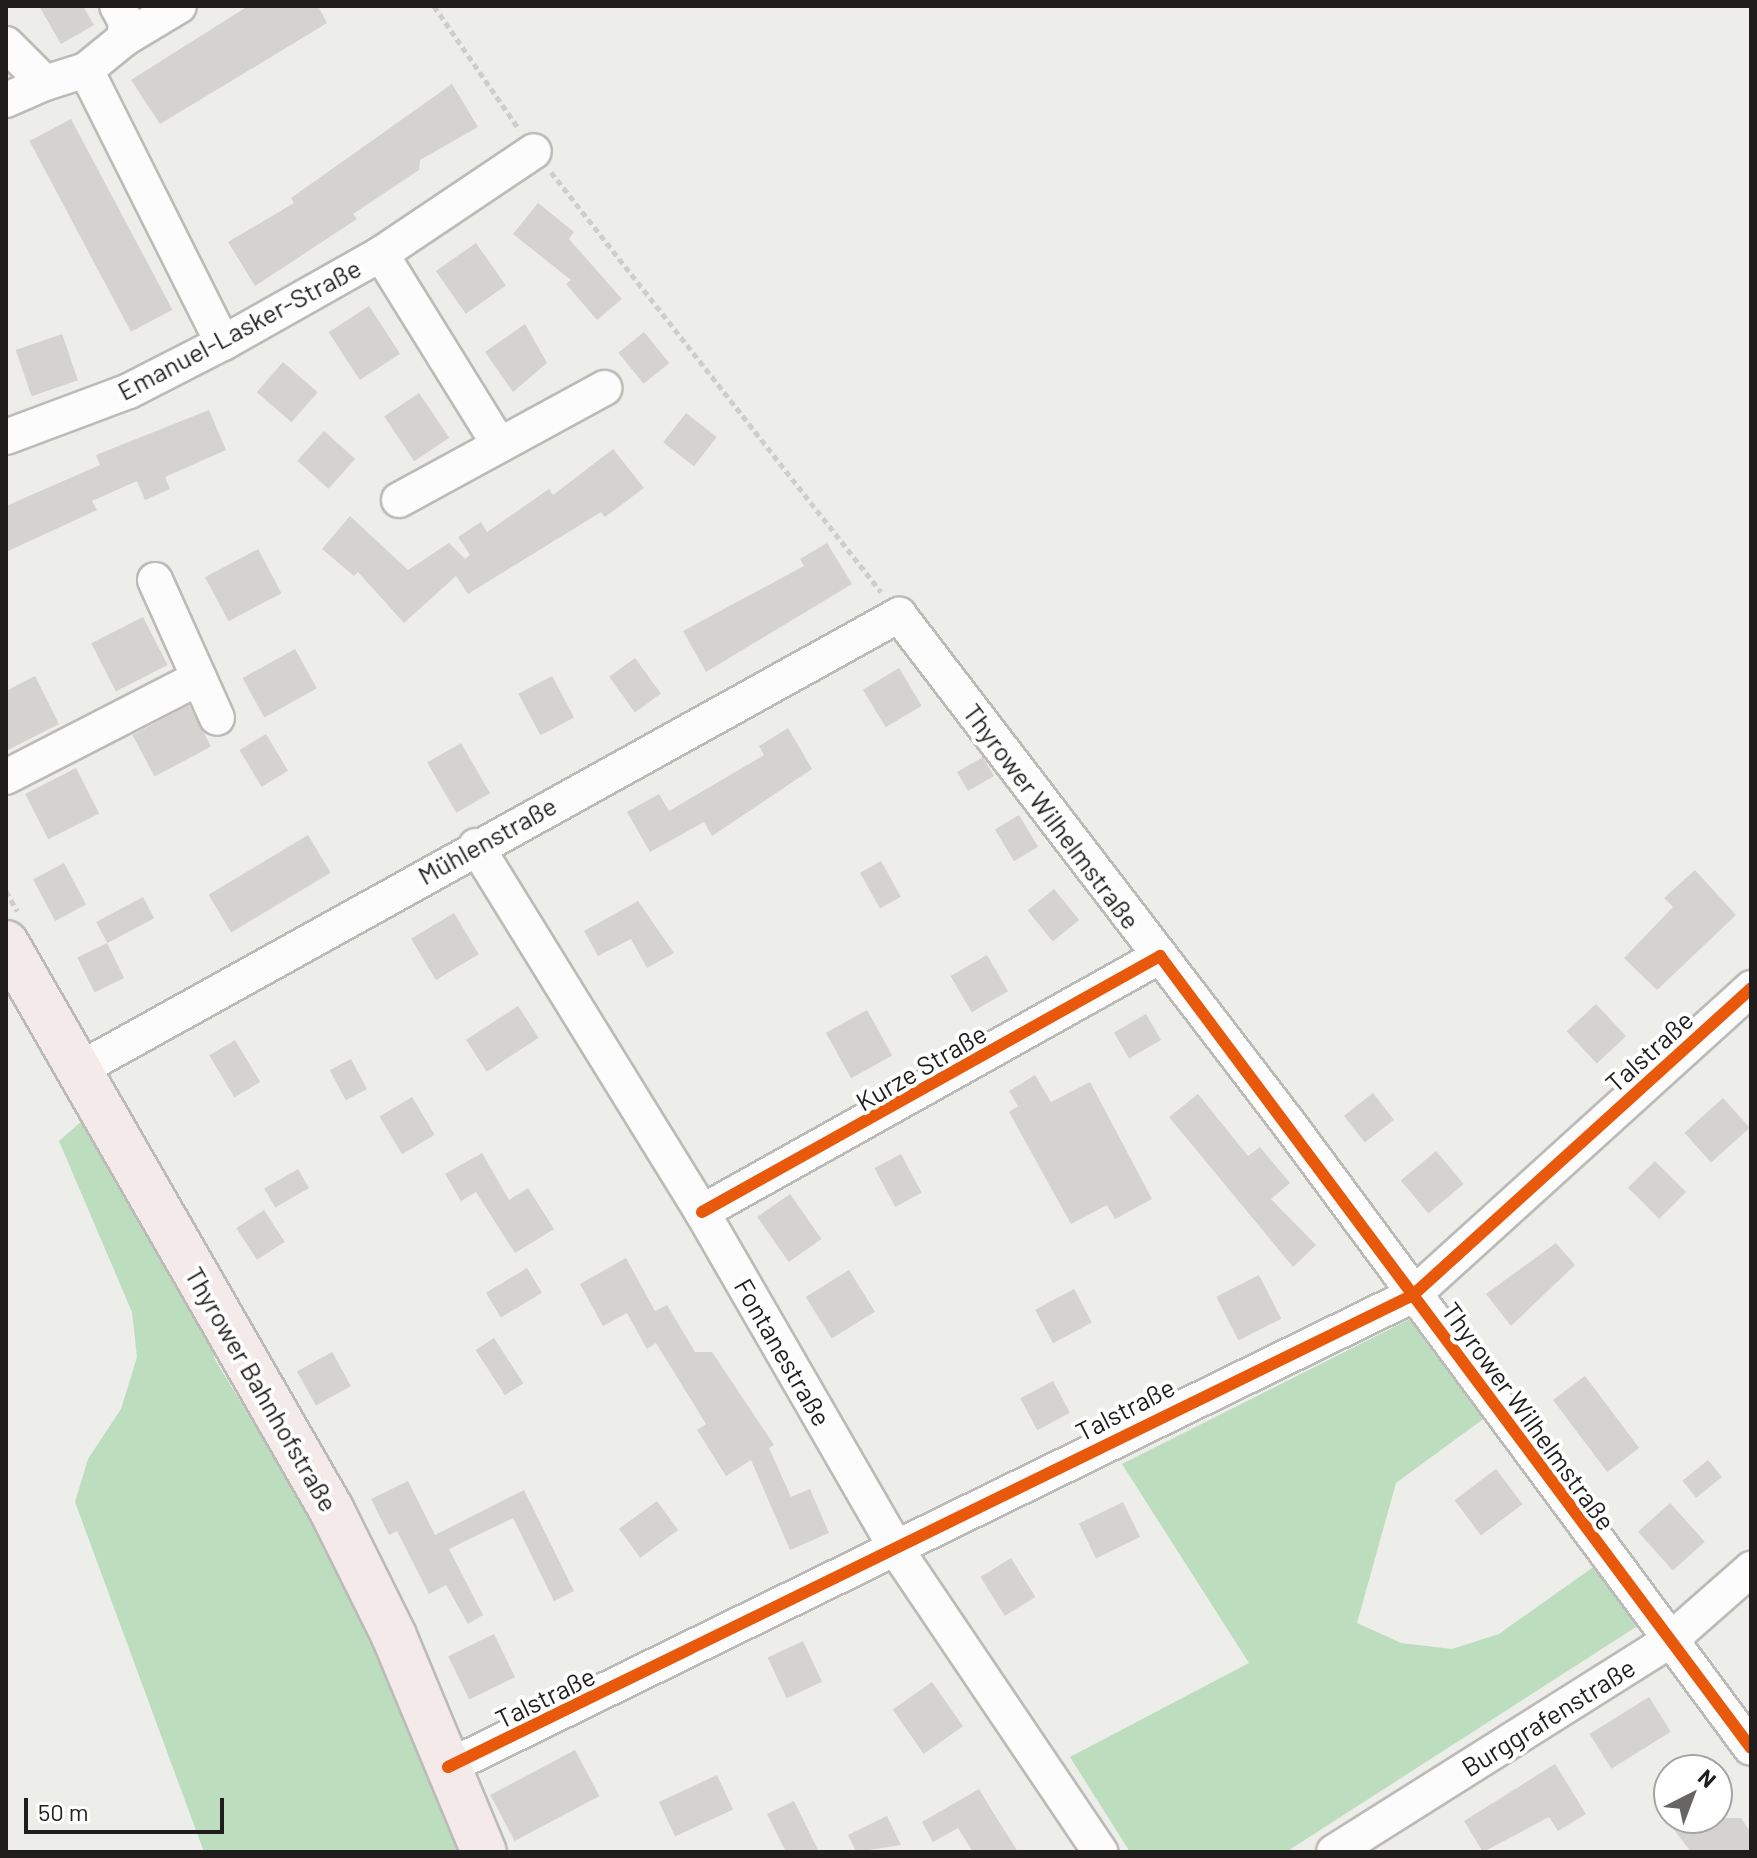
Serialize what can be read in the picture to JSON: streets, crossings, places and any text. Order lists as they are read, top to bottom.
{
  "streets": {
    "main road": ["Thyrower Bahnhofstraße"],
    "street": [
      "Emanuel-Lasker-Straße",
      "Thyrower Wilhelmstraße",
      "Mühlenstraße",
      "Talstraße",
      "Kurze Straße",
      "Fontanestraße",
      "Burggrafenstraße"
    ]
  },
  "crossings": [
    ["Thyrower Wilhelmstraße", "Mühlenstraße"],
    ["Thyrower Wilhelmstraße", "Talstraße"],
    ["Thyrower Wilhelmstraße", "Kurze Straße"],
    ["Thyrower Wilhelmstraße", "Burggrafenstraße"],
    ["Mühlenstraße", "Fontanestraße"],
    ["Mühlenstraße", "Thyrower Bahnhofstraße"],
    ["Talstraße", "Fontanestraße"],
    ["Talstraße", "Thyrower Bahnhofstraße"],
    ["Kurze Straße", "Fontanestraße"]
  ],
  "scale_bar": "50 m",
  "north": "top right"
}
